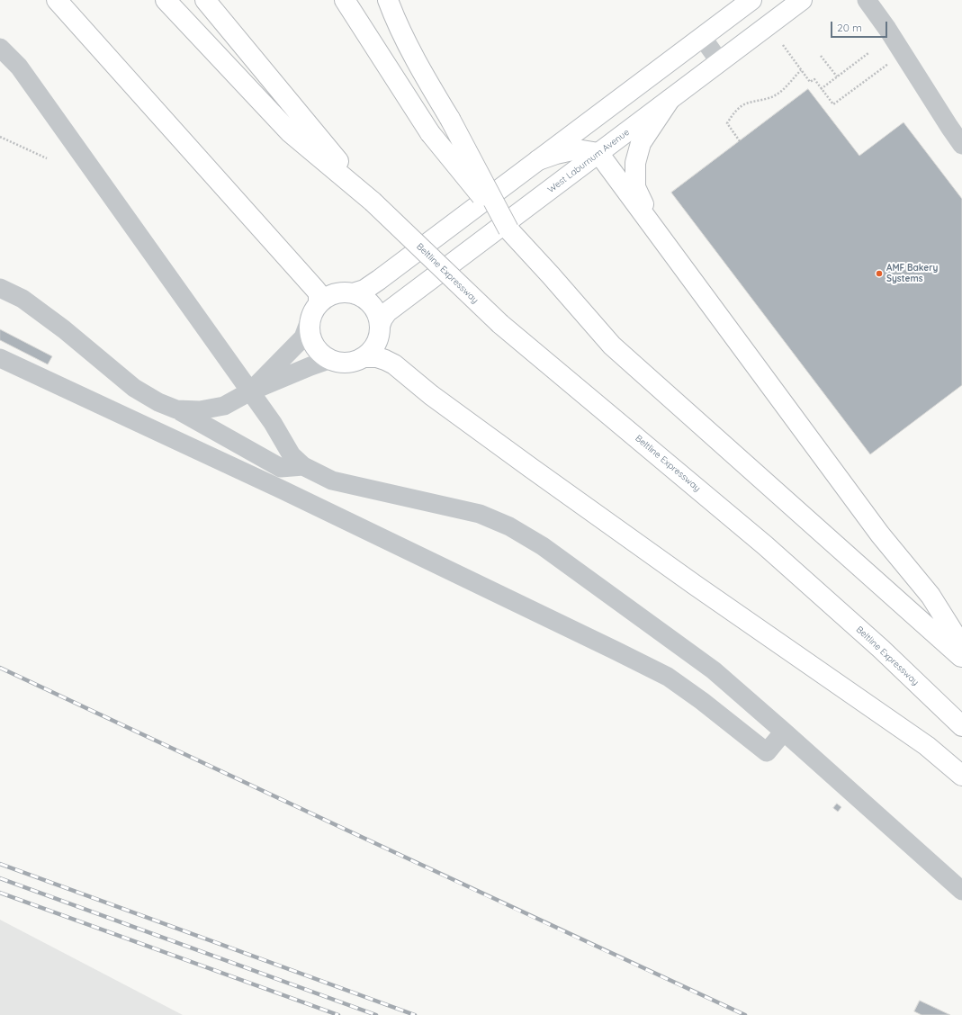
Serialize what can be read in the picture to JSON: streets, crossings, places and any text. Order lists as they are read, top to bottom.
{
  "streets": {
    "main road": ["West Laburnum Avenue", "Beltline Expressway"]
  },
  "places": ["AMF Bakery Systems"],
  "scale_bar": "20 m"
}
